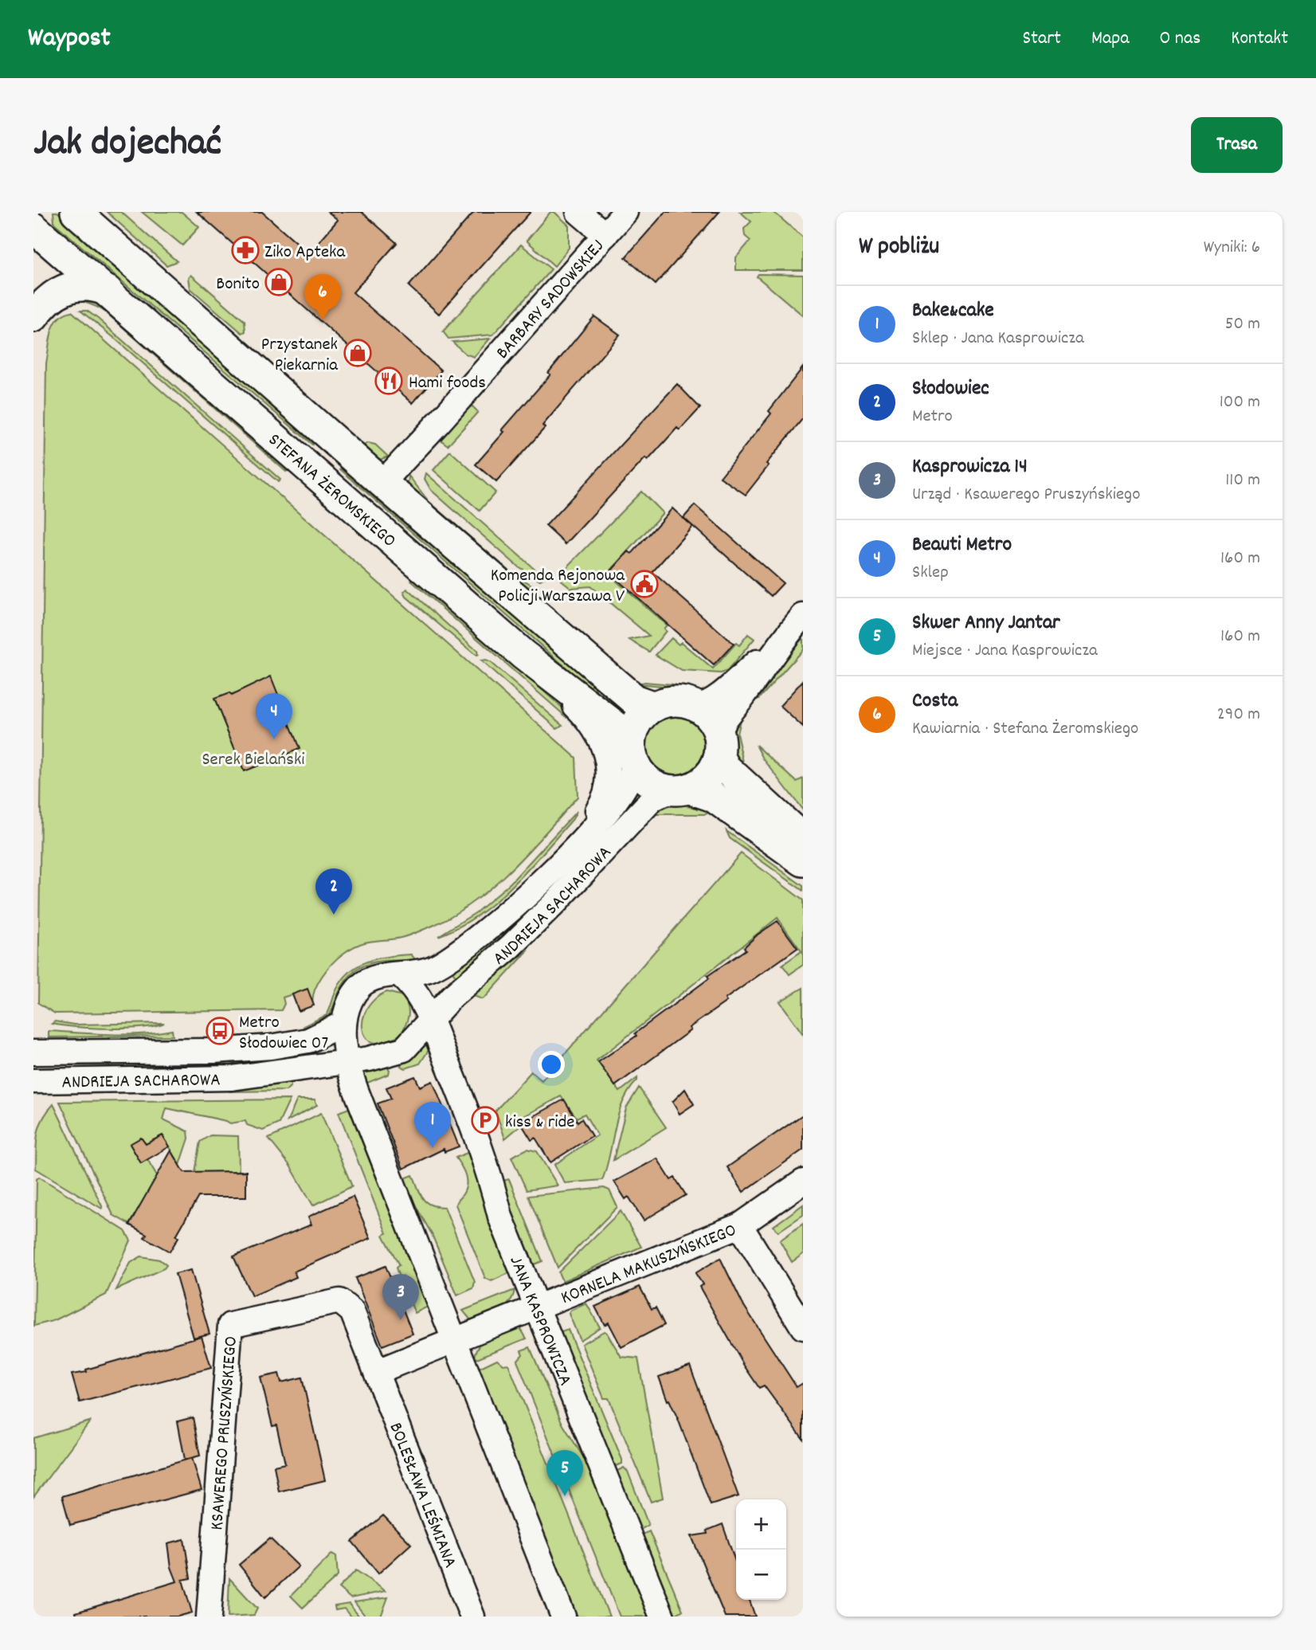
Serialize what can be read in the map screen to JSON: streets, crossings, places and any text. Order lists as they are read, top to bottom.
{
  "streets": {
    "main road": ["STEFANA ŻEROMSKIEGO"],
    "street": [
      "BARBARY SADOWSKIEJ",
      "ANDRIEJA SACHAROWA",
      "KORNELA MAKUSZYŃSKIEGO",
      "JANA KASPROWICZA",
      "KSAWEREGO PRUSZYŃSKIEGO",
      "BOLESŁAWA LEŚMIANA"
    ]
  },
  "crossings": [
    ["BARBARY SADOWSKIEJ", "STEFANA ŻEROMSKIEGO"],
    ["STEFANA ŻEROMSKIEGO", "ANDRIEJA SACHAROWA"],
    ["ANDRIEJA SACHAROWA", "JANA KASPROWICZA"],
    ["KORNELA MAKUSZYŃSKIEGO", "JANA KASPROWICZA"],
    ["KSAWEREGO PRUSZYŃSKIEGO", "BOLESŁAWA LEŚMIANA"]
  ],
  "parks": ["Serek Bielański"],
  "places": {
    "pharmacy": ["Ziko Apteka"],
    "shop": ["Bonito", "Przystanek Piekarnia"],
    "restaurant": ["Hami foods"],
    "public building": ["Komenda Rejonowa Policji Warszawa V"],
    "bus stop": ["Metro Słodowiec 07"],
    "parking": ["kiss & ride"]
  },
  "page": {
    "header": "Waypost",
    "nav": [
      "Start",
      "Mapa",
      "O nas",
      "Kontakt"
    ],
    "title": "Jak dojechać",
    "buttons": "Trasa",
    "heading": ["W pobliżu", "Wyniki: 6"],
    "pins": [
      "6",
      "4",
      "2",
      "1",
      "3",
      "5"
    ],
    "list": [
      {
        "mark": "1",
        "name": "Bake&cake",
        "note": "Sklep · Jana Kasprowicza",
        "value": "50 m"
      },
      {
        "mark": "2",
        "name": "Słodowiec",
        "note": "Metro",
        "value": "100 m"
      },
      {
        "mark": "3",
        "name": "Kasprowicza 14",
        "note": "Urząd · Ksawerego Pruszyńskiego",
        "value": "110 m"
      },
      {
        "mark": "4",
        "name": "Beauti Metro",
        "note": "Sklep",
        "value": "160 m"
      },
      {
        "mark": "5",
        "name": "Skwer Anny Jantar",
        "note": "Miejsce · Jana Kasprowicza",
        "value": "160 m"
      },
      {
        "mark": "6",
        "name": "Costa",
        "note": "Kawiarnia · Stefana Żeromskiego",
        "value": "290 m"
      }
    ],
    "map_buttons": ["+", "−"]
  }
}
